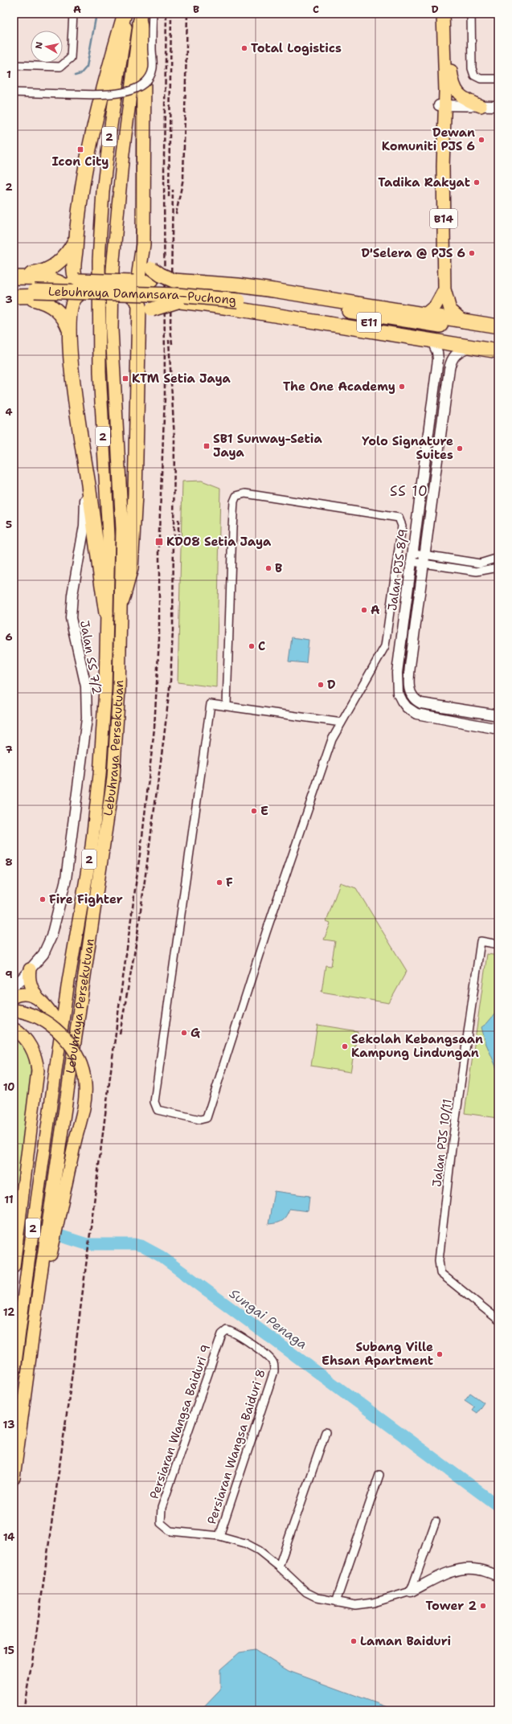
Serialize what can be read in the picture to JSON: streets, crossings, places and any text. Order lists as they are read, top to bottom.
{
  "streets": {
    "highway": ["Lebuhraya Damansara–Puchong", "E11"],
    "main road": ["2", "B14", "Lebuhraya Persekutuan"],
    "street": [
      "Jalan PJS 8/9",
      "Jalan SS 7/2",
      "Jalan PJS 10/11",
      "Persiaran Wangsa Baiduri 9",
      "Persiaran Wangsa Baiduri 8"
    ]
  },
  "crossings": [
    ["Persiaran Wangsa Baiduri 9", "Persiaran Wangsa Baiduri 8"]
  ],
  "districts": ["SS 10"],
  "water": ["Sungai Penaga"],
  "places": {
    "other": [
      "Total Logistics",
      "Dewan Komuniti PJS 6",
      "Tadika Rakyat",
      "D'Selera @ PJS 6",
      "The One Academy",
      "Yolo Signature Suites",
      "B",
      "A",
      "C",
      "D",
      "E",
      "F",
      "Fire Fighter",
      "G",
      "Sekolah Kebangsaan Kampung Lindungan",
      "Subang Ville Ehsan Apartment",
      "Tower 2",
      "Laman Baiduri"
    ],
    "transit": [
      "Icon City",
      "KTM Setia Jaya",
      "SB1 Sunway-Setia Jaya",
      "KD08 Setia Jaya"
    ]
  },
  "north": "left",
  "grid": {
    "columns": [
      "A",
      "B",
      "C",
      "D"
    ],
    "rows": [
      "1",
      "2",
      "3",
      "4",
      "5",
      "6",
      "7",
      "8",
      "9",
      "10",
      "11",
      "12",
      "13",
      "14",
      "15"
    ]
  }
}
